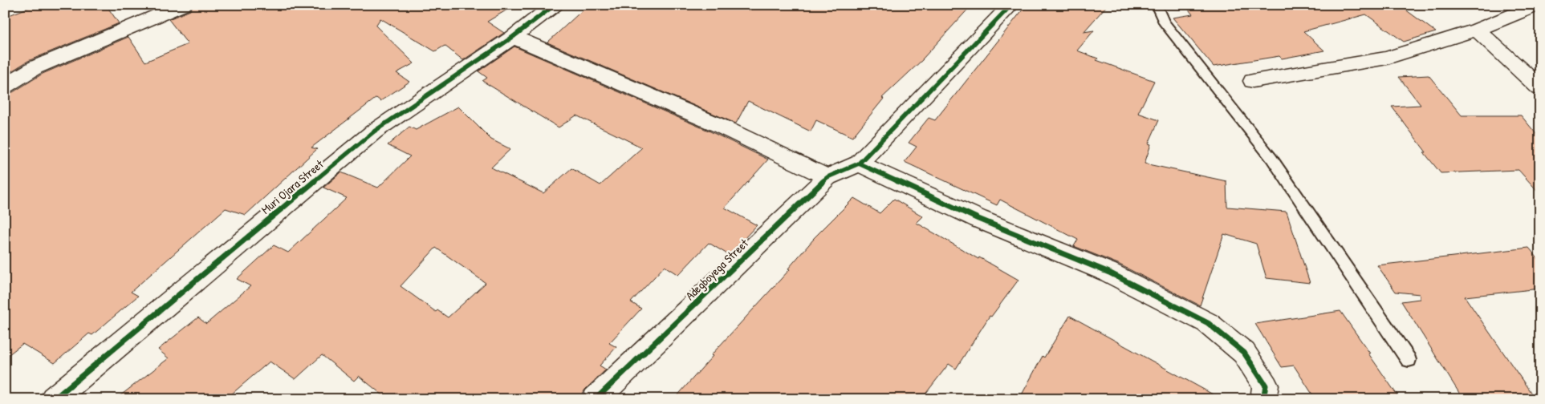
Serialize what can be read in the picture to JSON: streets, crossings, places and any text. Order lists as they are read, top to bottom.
{
  "streets": {
    "street": ["Muri Ojara Street", "Adegboyega Street"]
  }
}
